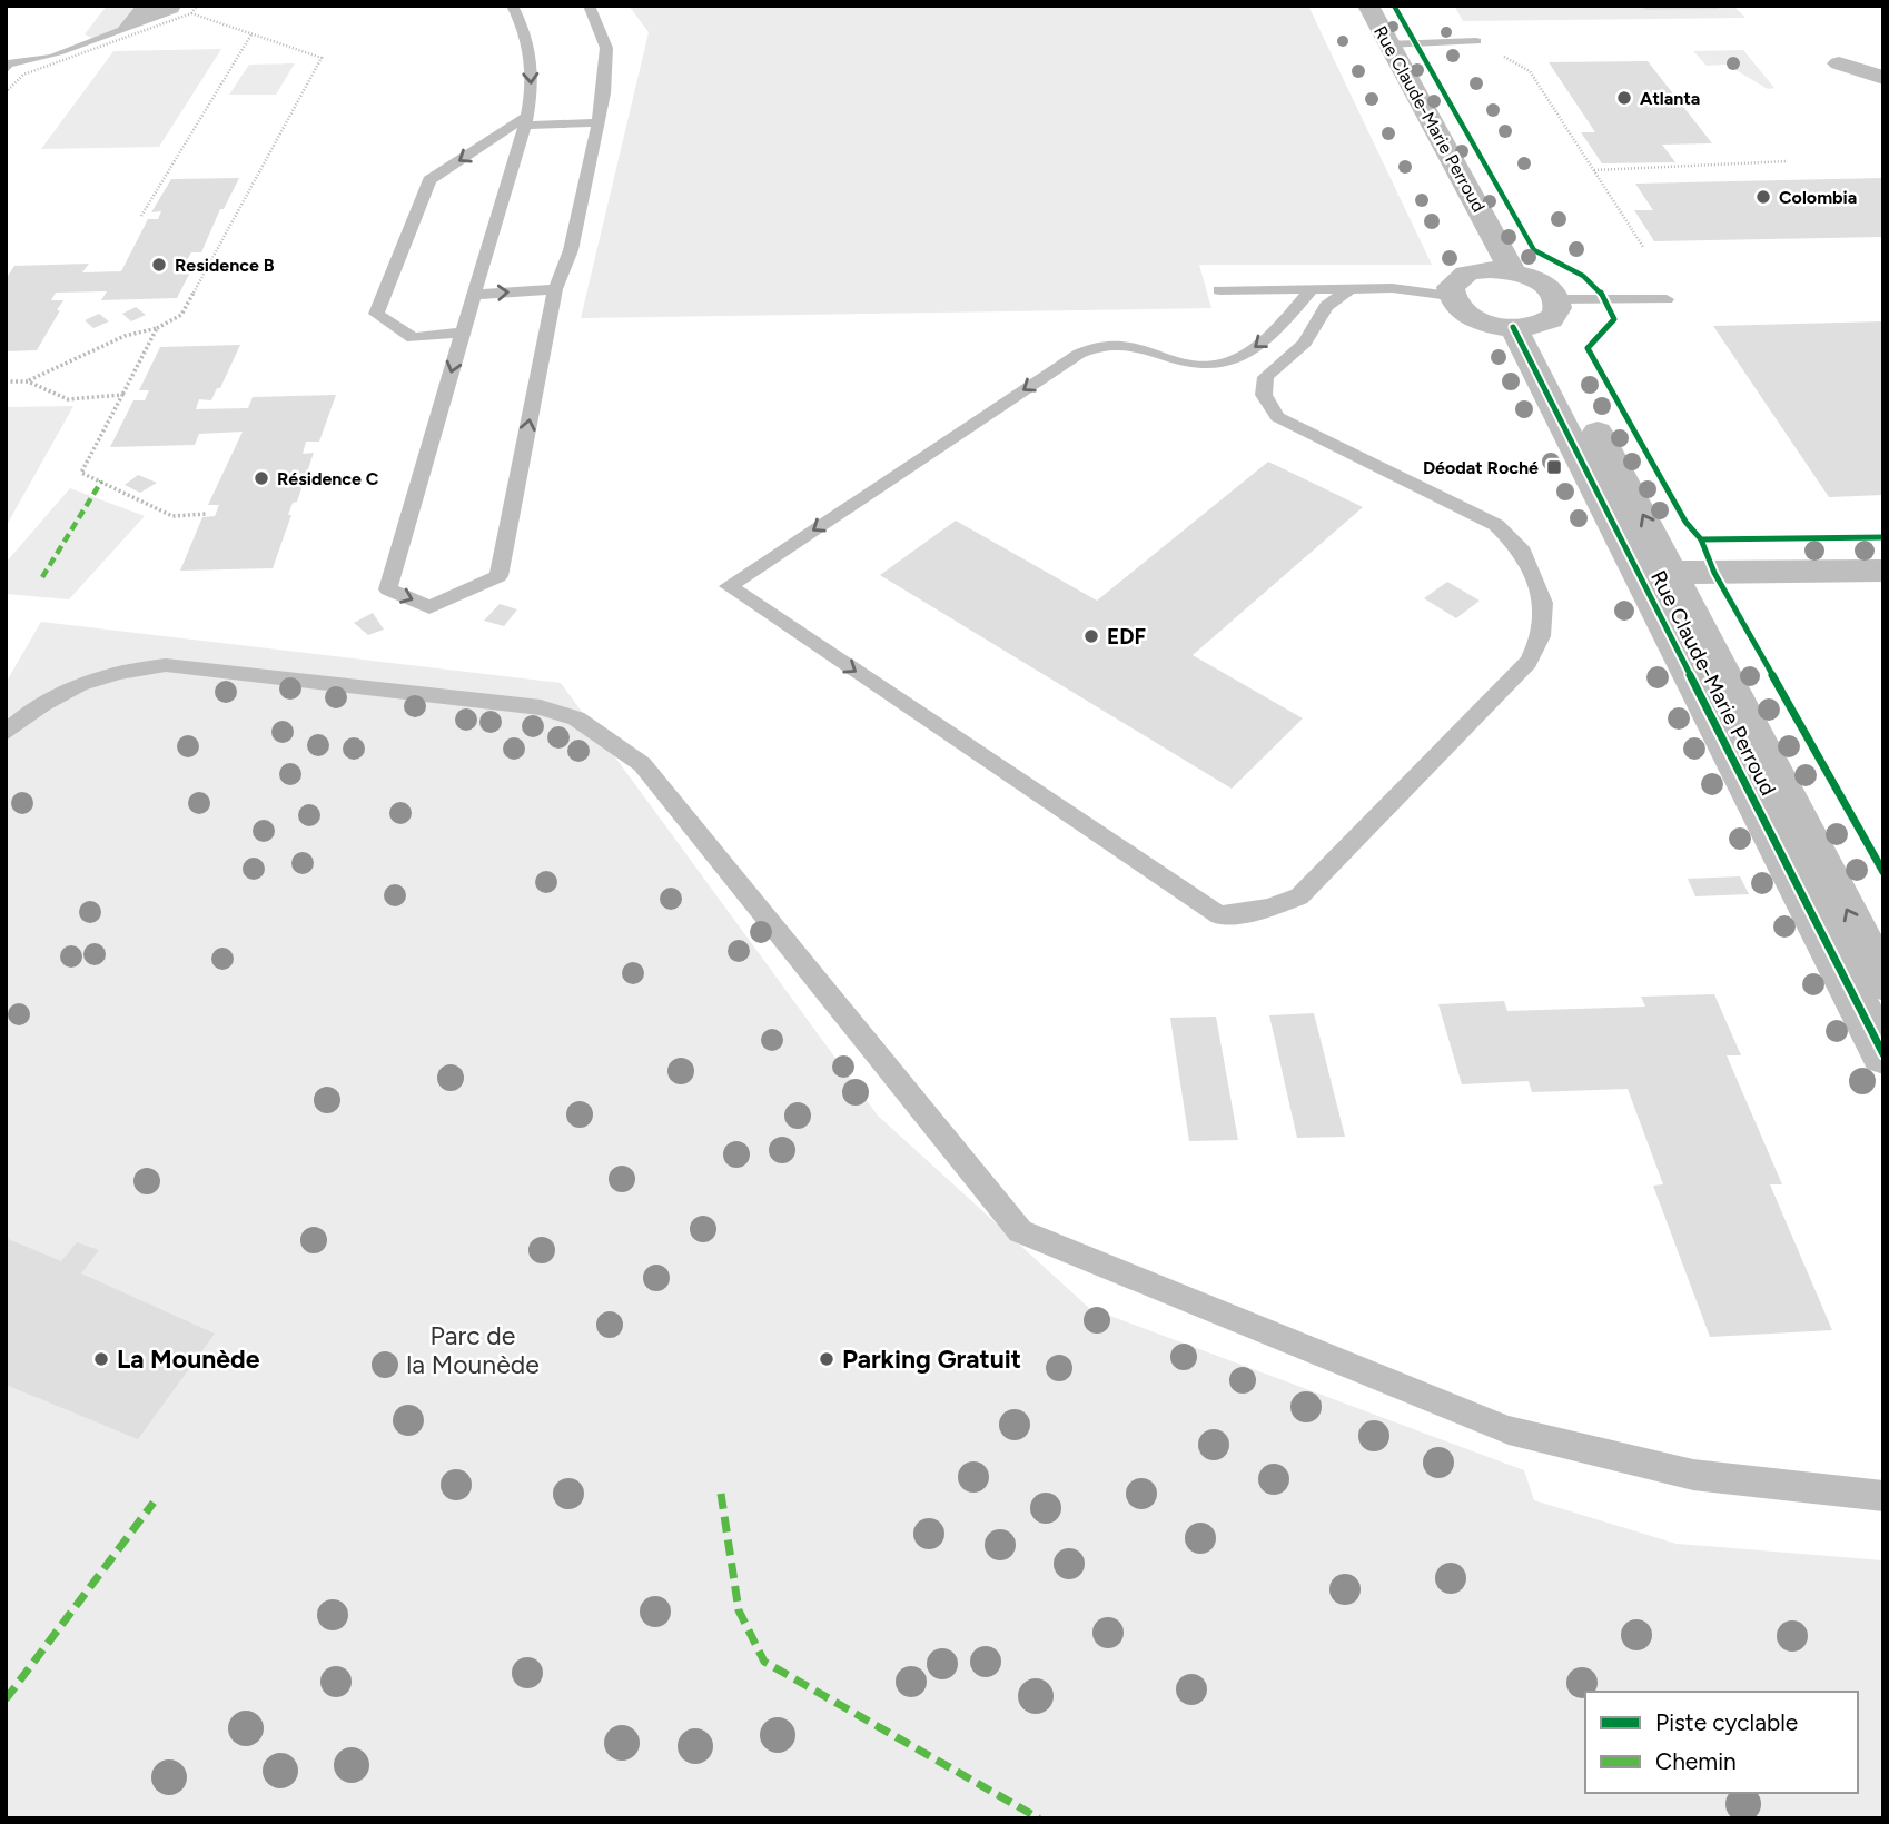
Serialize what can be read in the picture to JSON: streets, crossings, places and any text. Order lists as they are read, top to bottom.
{
  "streets": {
    "street": ["Rue Claude-Marie Perroud"]
  },
  "parks": ["Parc de la Mounède"],
  "places": {
    "other": [
      "Atlanta",
      "Colombia",
      "Residence B",
      "Résidence C",
      "EDF",
      "La Mounède",
      "Parking Gratuit"
    ],
    "transit": ["Déodat Roché"]
  },
  "legend": ["Piste cyclable", "Chemin"]
}
